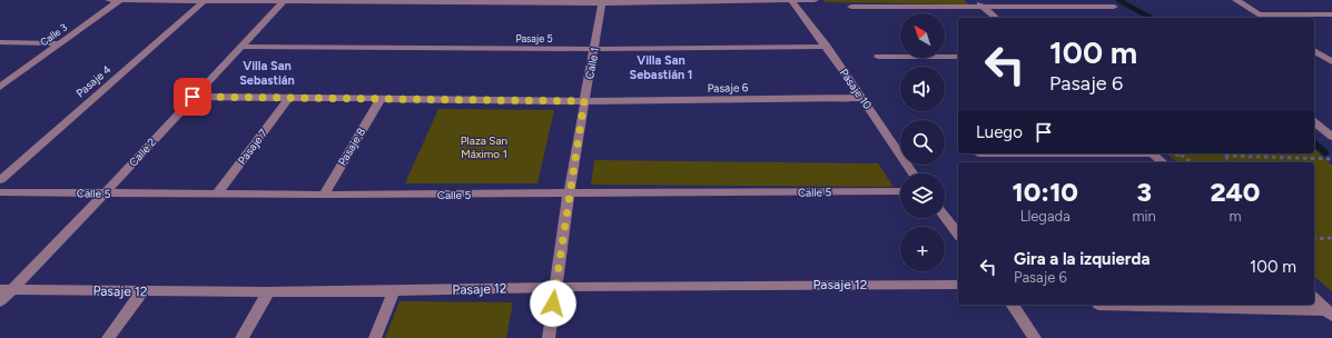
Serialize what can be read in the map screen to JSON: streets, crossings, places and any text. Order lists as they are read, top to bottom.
{
  "streets": {
    "street": [
      "Calle 3",
      "Pasaje 5",
      "Calle 1",
      "Pasaje 4",
      "Pasaje 6",
      "Pasaje 10",
      "Pasaje 7",
      "Pasaje 8",
      "Calle 2",
      "Calle 5",
      "Pasaje 12"
    ]
  },
  "crossings": [
    ["Pasaje 5", "Calle 1"],
    ["Pasaje 5", "Pasaje 10"],
    ["Pasaje 5", "Calle 2"],
    ["Calle 1", "Pasaje 6"],
    ["Calle 1", "Calle 5"],
    ["Calle 1", "Pasaje 12"],
    ["Pasaje 6", "Pasaje 10"],
    ["Pasaje 6", "Pasaje 7"],
    ["Pasaje 6", "Pasaje 8"],
    ["Pasaje 6", "Calle 2"],
    ["Pasaje 7", "Calle 5"],
    ["Pasaje 8", "Calle 5"],
    ["Calle 2", "Calle 5"],
    ["Calle 2", "Pasaje 12"]
  ],
  "districts": ["Villa San Sebastián 1", "Villa San Sebastián"],
  "parks": ["Plaza San Máximo 1"],
  "north": "top left",
  "page": {
    "map_buttons": "+",
    "turn": ["100 m", "Pasaje 6"],
    "then": "Luego",
    "eta": [
      "10:10",
      "Llegada",
      "3",
      "min",
      "240",
      "m"
    ],
    "list": [
      {
        "name": "Gira a la izquierda",
        "note": "Pasaje 6",
        "value": "100 m"
      }
    ]
  }
}
